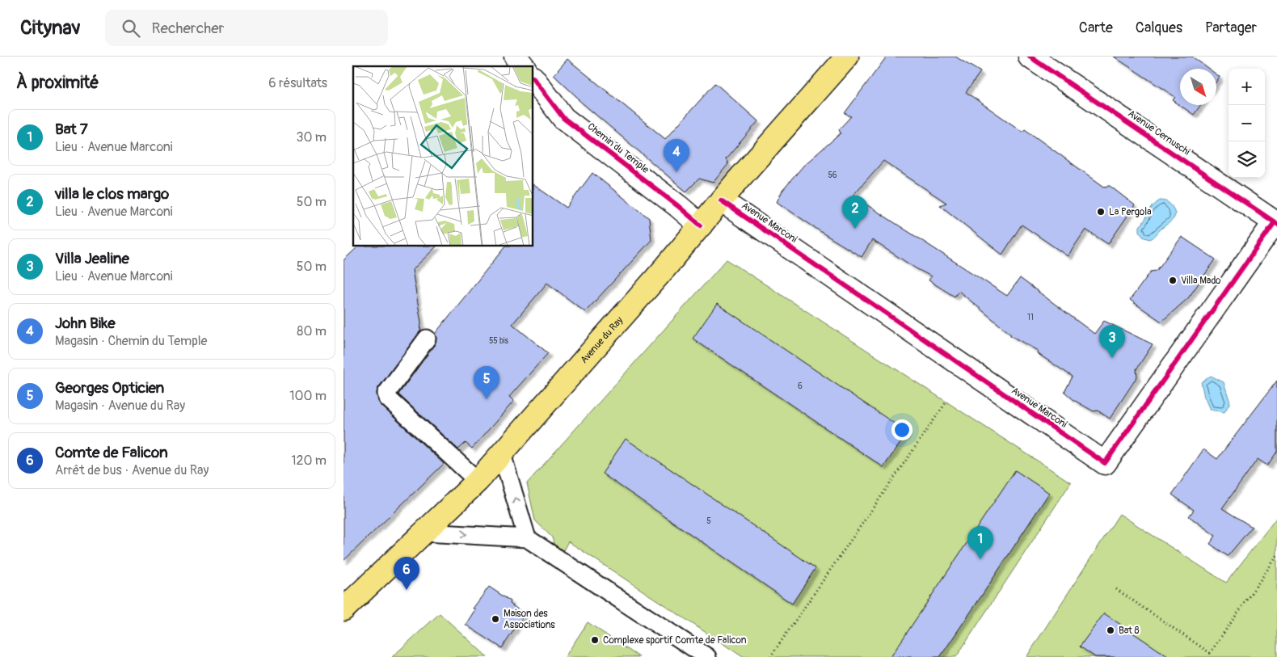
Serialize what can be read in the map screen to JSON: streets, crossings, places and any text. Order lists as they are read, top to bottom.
{
  "streets": {
    "main road": ["Avenue du Ray"],
    "street": ["Avenue Cernuschi", "Chemin du Temple", "Avenue Marconi"]
  },
  "crossings": [
    ["Avenue Cernuschi", "Avenue Marconi"],
    ["Chemin du Temple", "Avenue du Ray"],
    ["Avenue Marconi", "Avenue du Ray"]
  ],
  "places": [
    "La Pergola",
    "Villa Mado",
    "Maison des Associations",
    "Bat 8",
    "Complexe sportif Comte de Falicon"
  ],
  "house_numbers": [
    "56",
    "11",
    "55 bis",
    "6",
    "5"
  ],
  "north": "bottom right",
  "page": {
    "header": "Citynav",
    "search": "Rechercher",
    "nav": ["Carte", "Calques", "Partager"],
    "heading": ["À proximité", "6 résultats"],
    "map_buttons": ["+", "−"],
    "list": [
      {
        "mark": "1",
        "name": "Bat 7",
        "note": "Lieu · Avenue Marconi",
        "value": "30 m"
      },
      {
        "mark": "2",
        "name": "villa le clos margo",
        "note": "Lieu · Avenue Marconi",
        "value": "50 m"
      },
      {
        "mark": "3",
        "name": "Villa Jealine",
        "note": "Lieu · Avenue Marconi",
        "value": "50 m"
      },
      {
        "mark": "4",
        "name": "John Bike",
        "note": "Magasin · Chemin du Temple",
        "value": "80 m"
      },
      {
        "mark": "5",
        "name": "Georges Opticien",
        "note": "Magasin · Avenue du Ray",
        "value": "100 m"
      },
      {
        "mark": "6",
        "name": "Comte de Falicon",
        "note": "Arrêt de bus · Avenue du Ray",
        "value": "120 m"
      }
    ],
    "pins": [
      "4",
      "2",
      "3",
      "5",
      "1",
      "6"
    ]
  }
}
